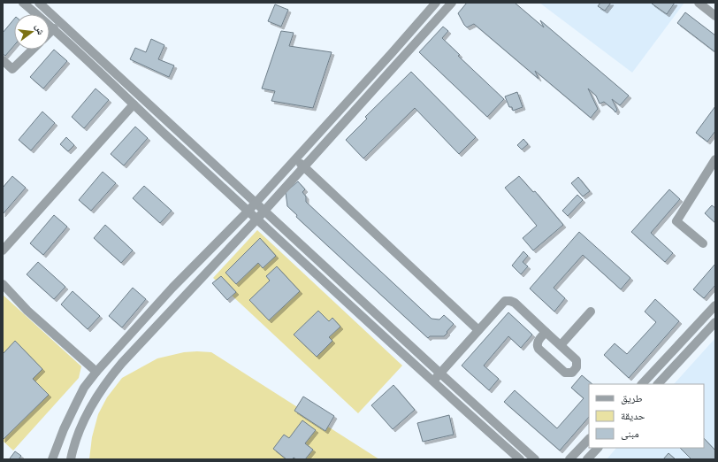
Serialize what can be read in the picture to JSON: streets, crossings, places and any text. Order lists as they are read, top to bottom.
{
  "legend": ["طريق", "حديقة", "مبنى"],
  "north": "right"
}
